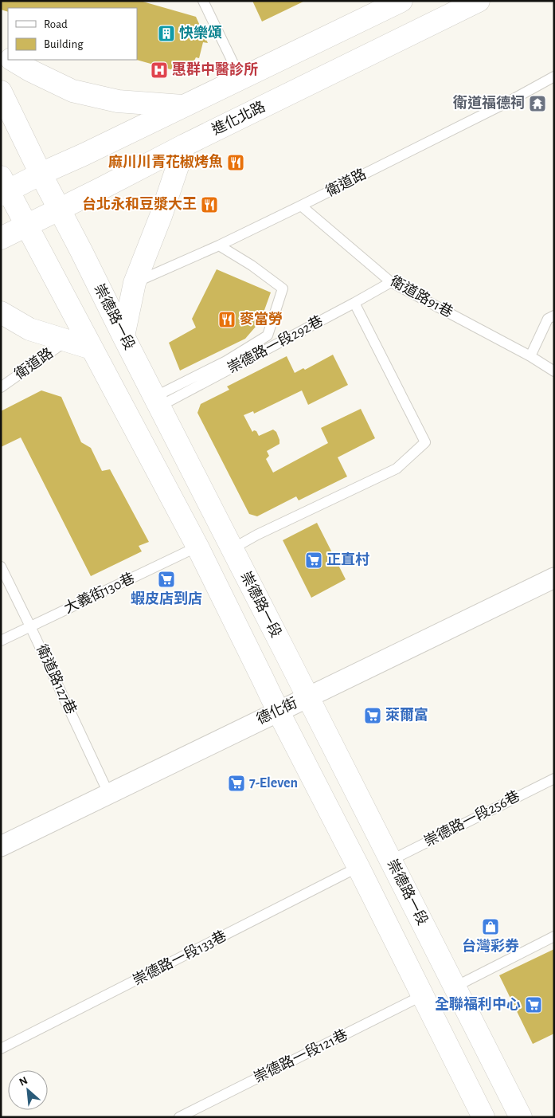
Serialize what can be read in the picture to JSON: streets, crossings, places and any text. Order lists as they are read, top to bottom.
{
  "streets": {
    "main road": ["進化北路", "崇德路一段"],
    "street": ["德化街"],
    "lane": [
      "衛道路",
      "衛道路91巷",
      "崇德路一段292巷",
      "大義街130巷",
      "衛道路127巷",
      "崇德路一段256巷",
      "崇德路一段133巷",
      "崇德路一段121巷"
    ]
  },
  "crossings": [
    ["進化北路", "崇德路一段"],
    ["衛道路", "衛道路91巷"],
    ["衛道路91巷", "崇德路一段292巷"],
    ["崇德路一段", "崇德路一段292巷"],
    ["崇德路一段", "德化街"],
    ["崇德路一段", "崇德路一段256巷"],
    ["大義街130巷", "衛道路127巷"],
    ["衛道路127巷", "德化街"]
  ],
  "places": {
    "building": ["快樂頌"],
    "hospital": ["惠群中醫診所"],
    "temple": ["衛道福德祠"],
    "restaurant": ["麻川川青花椒烤魚", "台北永和豆漿大王", "麥當勞"],
    "supermarket": [
      "正直村",
      "蝦皮店到店",
      "萊爾富",
      "7-Eleven",
      "全聯福利中心"
    ],
    "shop": ["台灣彩券"]
  },
  "legend": ["Road", "Building"],
  "north": "top left"
}
